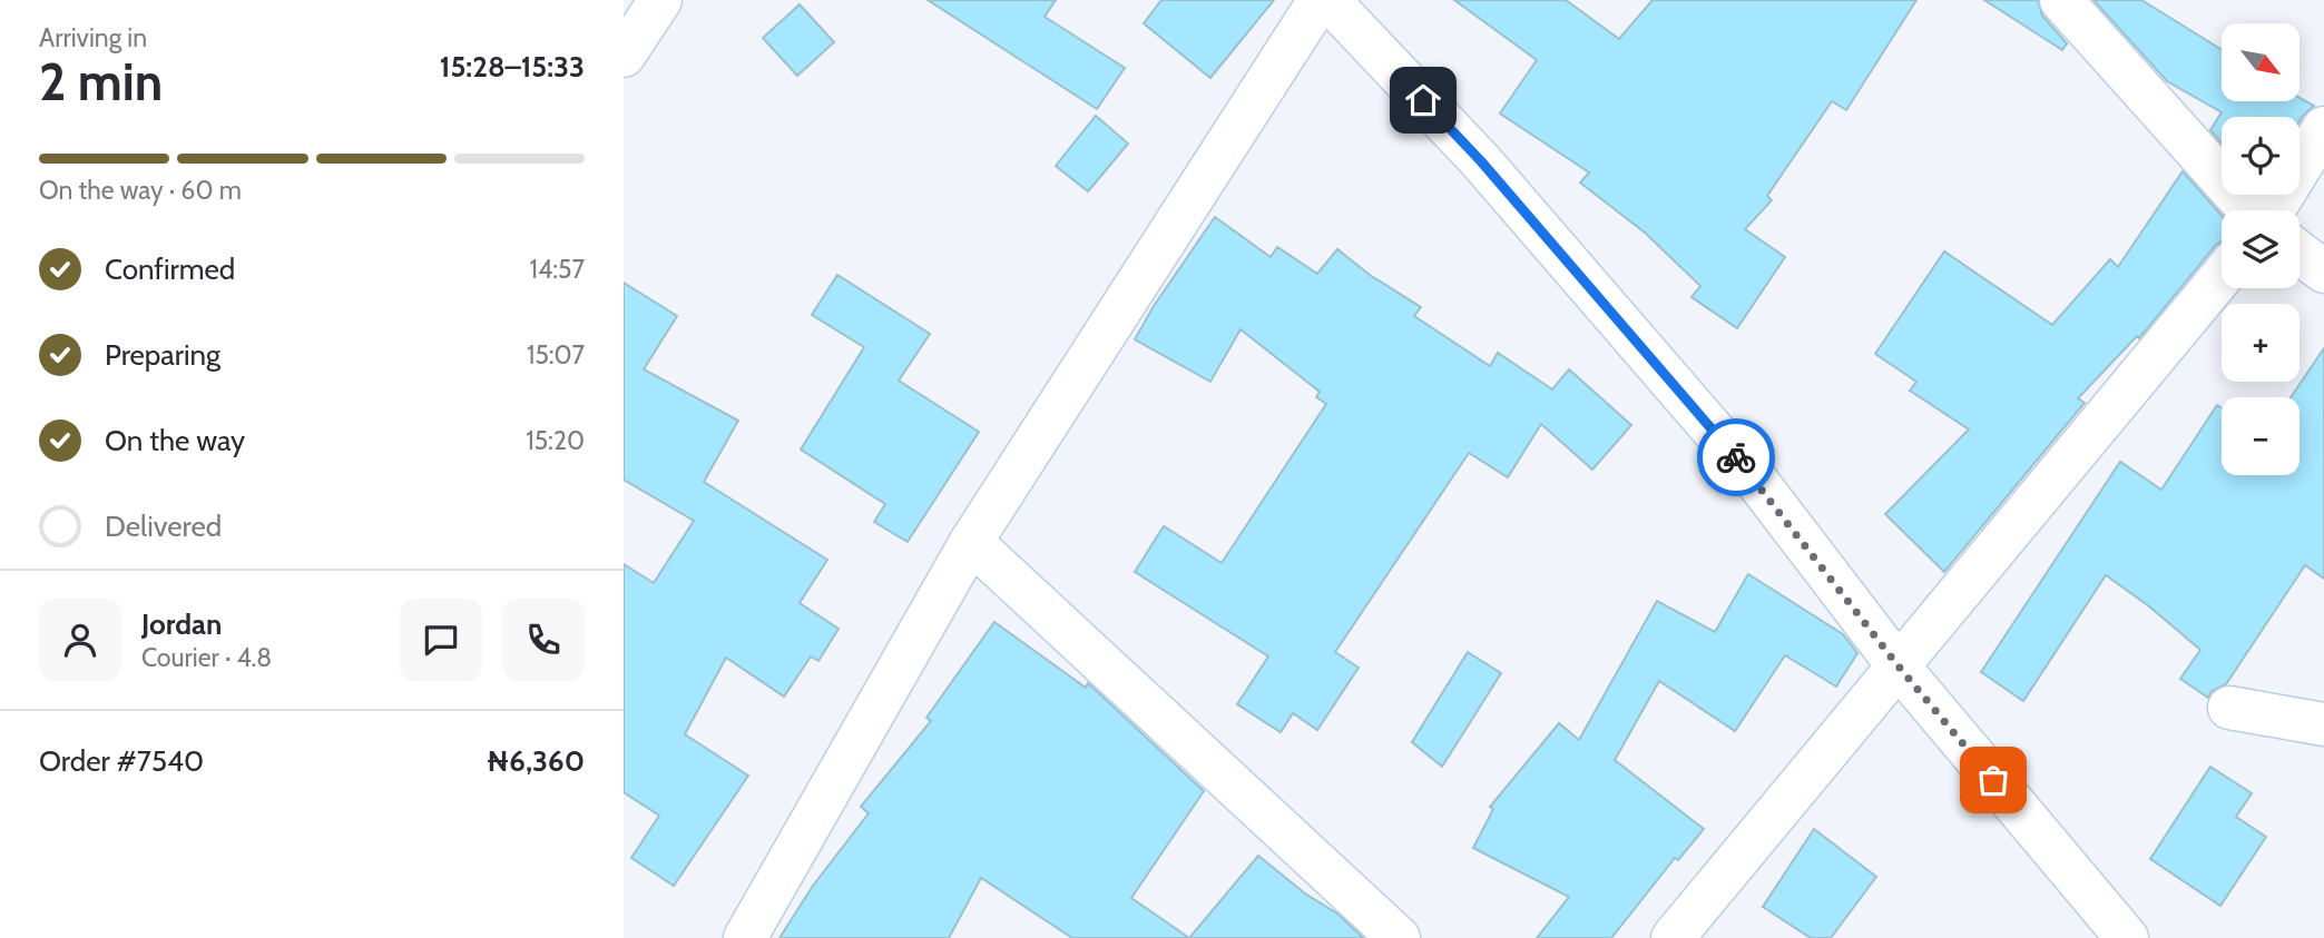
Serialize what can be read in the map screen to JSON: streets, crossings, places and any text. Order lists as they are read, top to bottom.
{
  "north": "bottom right",
  "page": {
    "heading": ["2 min", "Arriving in", "15:28–15:33"],
    "panel": [
      "Jordan",
      "Courier · 4.8",
      "Order #7540",
      "₦6,360"
    ],
    "map_buttons": ["+", "−"],
    "bar": "On the way · 60 m",
    "list": [
      ["Confirmed", "14:57"],
      ["Preparing", "15:07"],
      ["On the way", "15:20"],
      "Delivered"
    ]
  }
}
